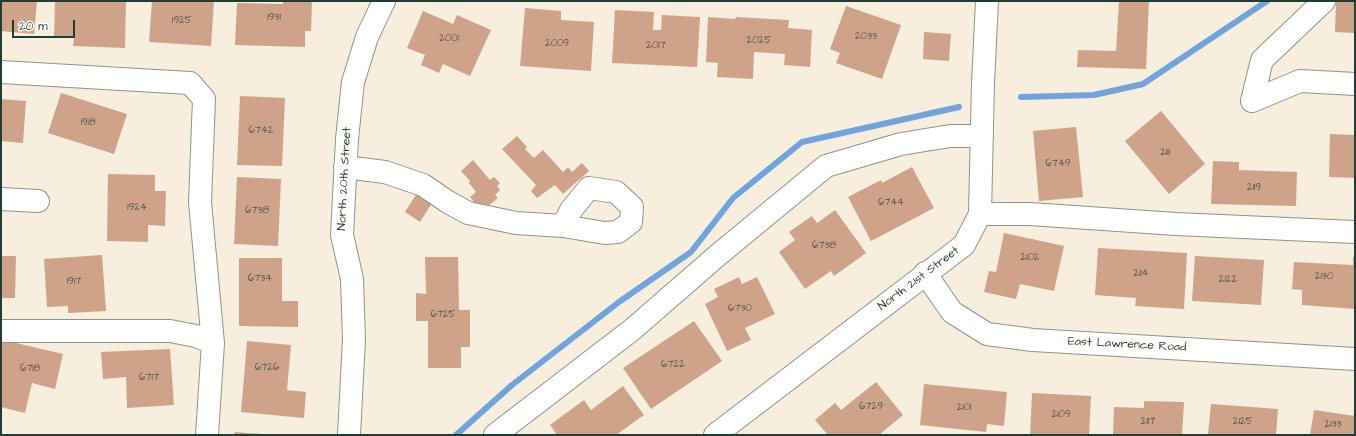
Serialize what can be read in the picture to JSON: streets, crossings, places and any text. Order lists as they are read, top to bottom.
{
  "streets": {
    "street": ["North 20th Street", "North 21st Street", "East Lawrence Road"]
  },
  "crossings": [
    ["North 21st Street", "East Lawrence Road"]
  ],
  "house_numbers": [
    "1931",
    "1925",
    "2033",
    "2001",
    "2025",
    "2009",
    "2017",
    "1918",
    "6742",
    "2111",
    "6749",
    "2119",
    "6744",
    "1924",
    "6738",
    "6738",
    "2102",
    "2114",
    "2130",
    "6734",
    "2122",
    "1917",
    "6730",
    "6725",
    "6722",
    "6726",
    "6718",
    "6717",
    "6729",
    "2101",
    "2109",
    "2117",
    "2125",
    "2133"
  ],
  "scale_bar": "20 m"
}
